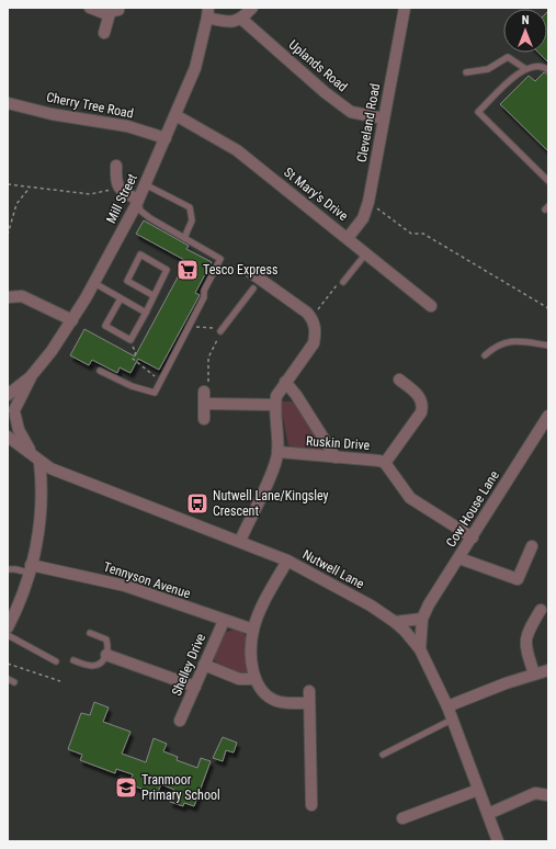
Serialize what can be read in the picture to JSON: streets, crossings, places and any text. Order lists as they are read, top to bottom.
{
  "streets": {
    "street": [
      "Uplands Road",
      "Cherry Tree Road",
      "Cleveland Road",
      "St Mary's Drive",
      "Mill Street",
      "Ruskin Drive",
      "Cow House Lane",
      "Nutwell Lane",
      "Tennyson Avenue",
      "Shelley Drive"
    ]
  },
  "crossings": [
    ["Uplands Road", "Cleveland Road"],
    ["Cherry Tree Road", "Mill Street"],
    ["Cleveland Road", "St Mary's Drive"],
    ["St Mary's Drive", "Mill Street"],
    ["Ruskin Drive", "Cow House Lane"],
    ["Cow House Lane", "Nutwell Lane"],
    ["Tennyson Avenue", "Shelley Drive"]
  ],
  "places": {
    "supermarket": ["Tesco Express"],
    "bus stop": ["Nutwell Lane/Kingsley Crescent"],
    "school or university": ["Tranmoor Primary School"]
  },
  "north": "top"
}
